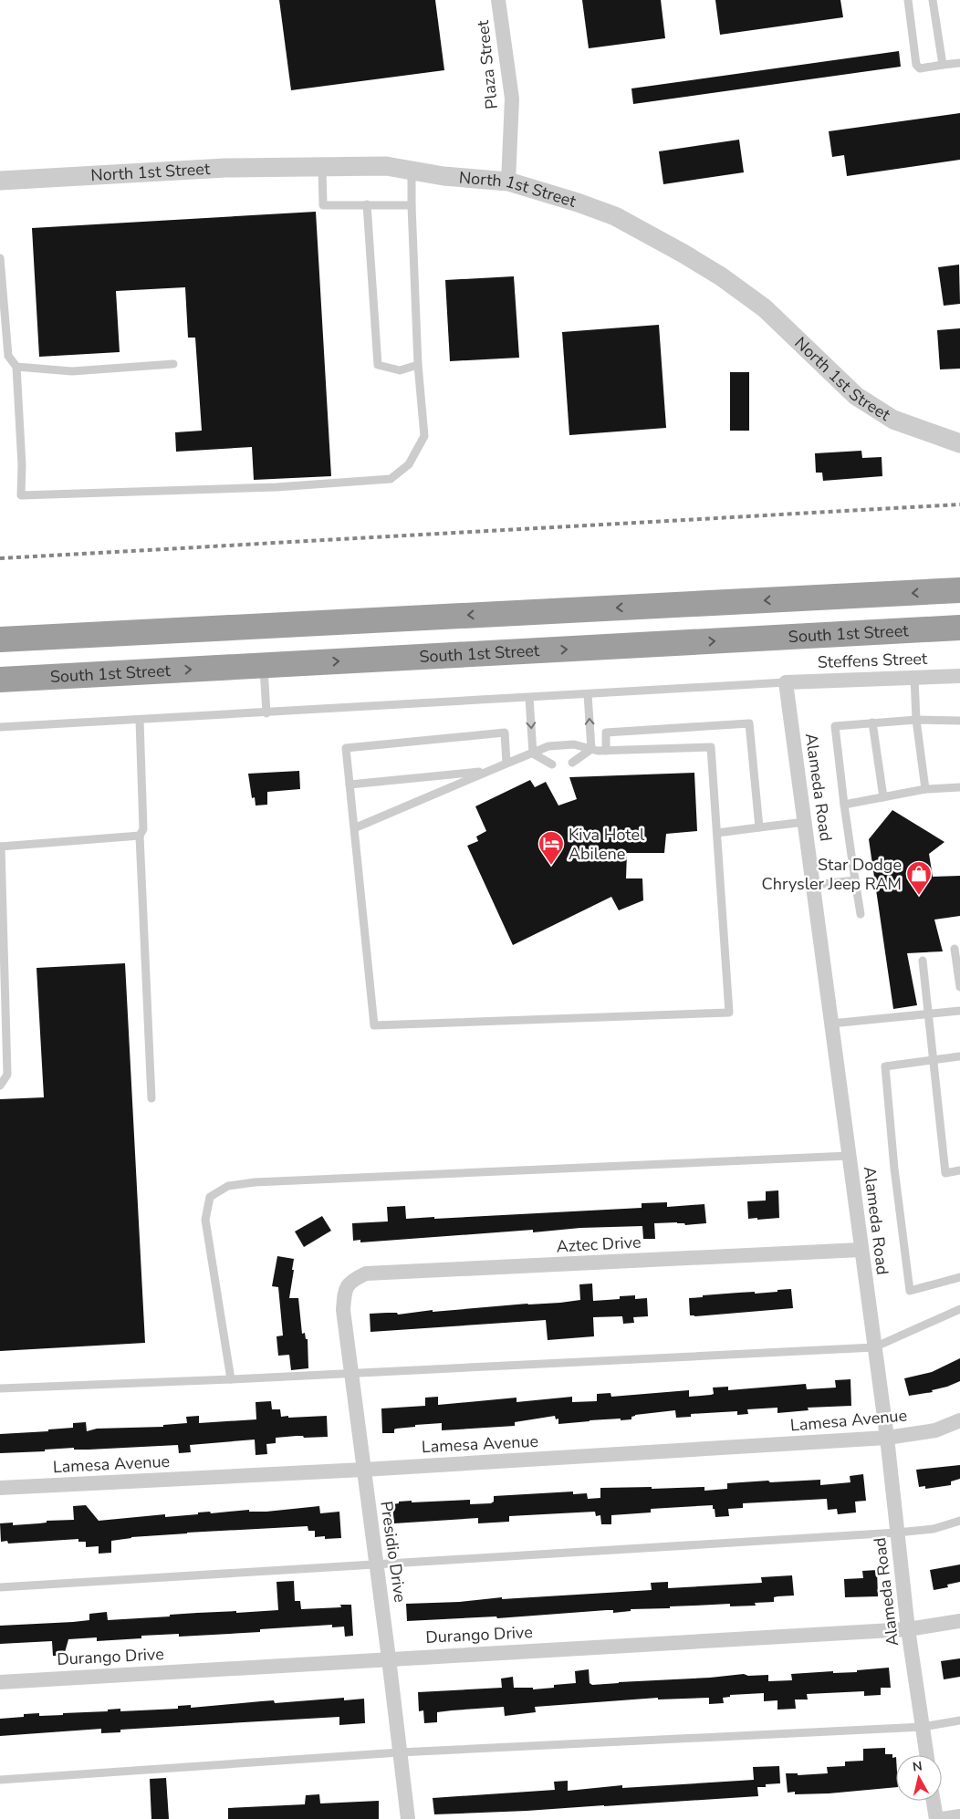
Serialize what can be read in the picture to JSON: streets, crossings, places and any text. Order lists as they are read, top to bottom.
{
  "streets": {
    "highway": ["South 1st Street"],
    "street": [
      "Plaza Street",
      "North 1st Street",
      "Steffens Street",
      "Alameda Road",
      "Aztec Drive",
      "Lamesa Avenue",
      "Presidio Drive",
      "Durango Drive"
    ]
  },
  "crossings": [
    ["Plaza Street", "North 1st Street"],
    ["Steffens Street", "Alameda Road"],
    ["Alameda Road", "Aztec Drive"],
    ["Alameda Road", "Lamesa Avenue"],
    ["Alameda Road", "Durango Drive"],
    ["Aztec Drive", "Presidio Drive"],
    ["Lamesa Avenue", "Presidio Drive"],
    ["Presidio Drive", "Durango Drive"]
  ],
  "places": {
    "hotel": ["Kiva Hotel Abilene"],
    "shop": ["Star Dodge Chrysler Jeep RAM"]
  },
  "north": "top"
}
